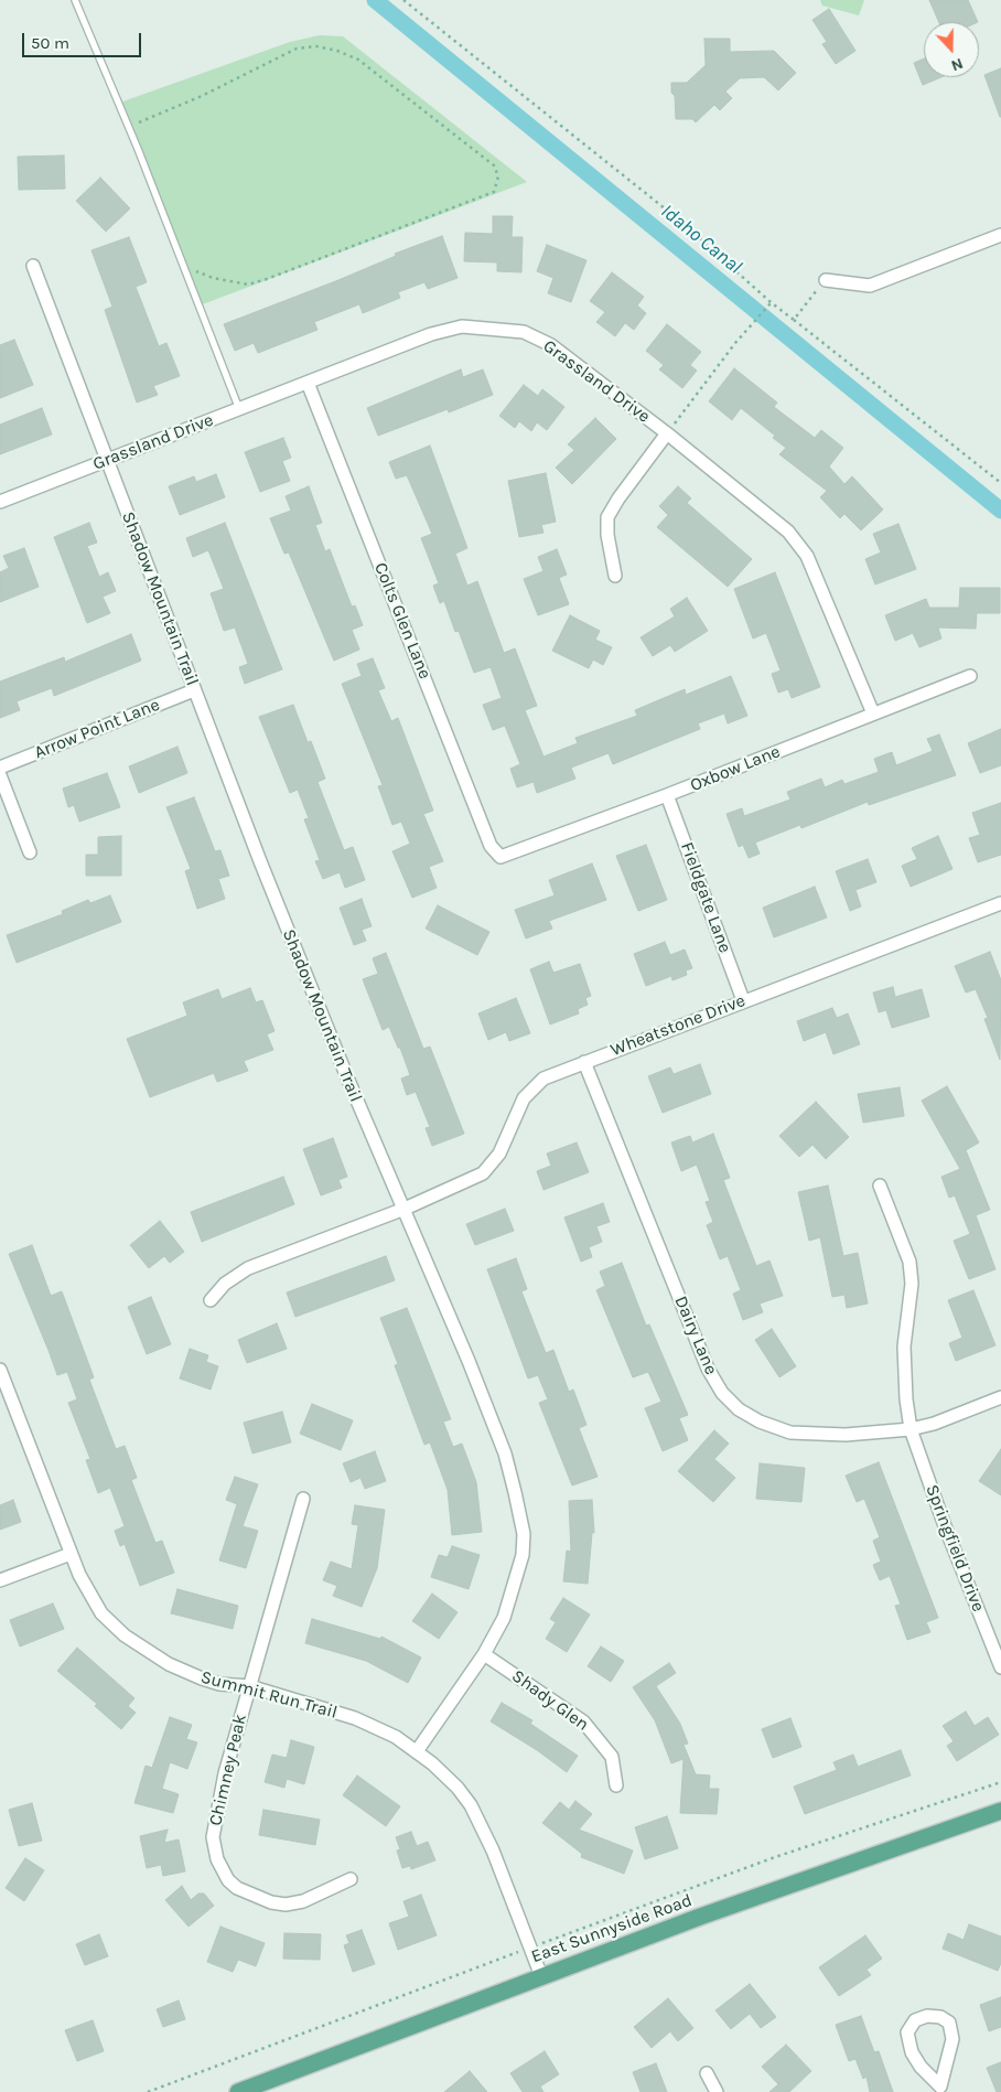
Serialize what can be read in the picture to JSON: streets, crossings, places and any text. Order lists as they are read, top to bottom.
{
  "streets": {
    "main road": ["East Sunnyside Road"],
    "street": [
      "Grassland Drive",
      "Shadow Mountain Trail",
      "Colts Glen Lane",
      "Arrow Point Lane",
      "Oxbow Lane",
      "Fieldgate Lane",
      "Wheatstone Drive",
      "Dairy Lane",
      "Springfield Drive",
      "Summit Run Trail",
      "Shady Glen",
      "Chimney Peak"
    ]
  },
  "crossings": [
    ["Grassland Drive", "Shadow Mountain Trail"],
    ["Grassland Drive", "Colts Glen Lane"],
    ["Grassland Drive", "Oxbow Lane"],
    ["Shadow Mountain Trail", "Arrow Point Lane"],
    ["Shadow Mountain Trail", "Wheatstone Drive"],
    ["Shadow Mountain Trail", "Summit Run Trail"],
    ["Shadow Mountain Trail", "Shady Glen"],
    ["Colts Glen Lane", "Oxbow Lane"],
    ["Oxbow Lane", "Fieldgate Lane"],
    ["Fieldgate Lane", "Wheatstone Drive"],
    ["Wheatstone Drive", "Dairy Lane"],
    ["Dairy Lane", "Springfield Drive"],
    ["Summit Run Trail", "Chimney Peak"],
    ["Summit Run Trail", "East Sunnyside Road"]
  ],
  "water": ["Idaho Canal"],
  "scale_bar": "50 m",
  "north": "bottom"
}
